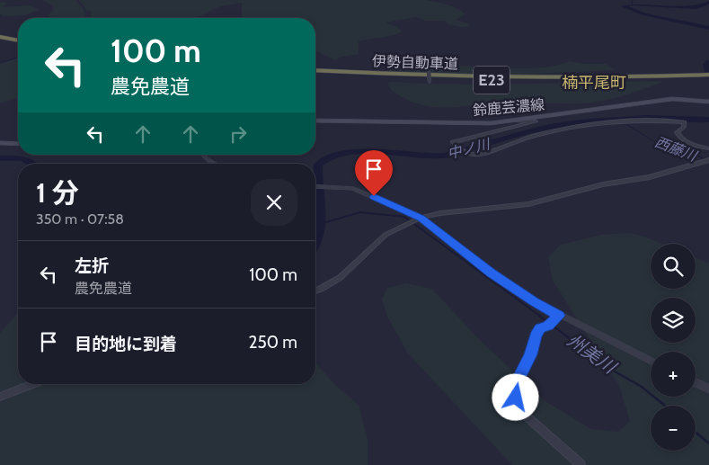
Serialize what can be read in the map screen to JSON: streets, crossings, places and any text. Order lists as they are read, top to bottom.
{
  "streets": {
    "highway": ["伊勢自動車道", "E23"],
    "main road": ["鈴鹿芸濃線"]
  },
  "districts": ["楠平尾町"],
  "water": ["中ノ川", "西藤川", "州美川"],
  "page": {
    "turn": ["100 m", "農免農道"],
    "heading": ["1 分", "350 m · 07:58"],
    "list": [
      {
        "name": "左折",
        "note": "農免農道",
        "value": "100 m"
      },
      {
        "name": "目的地に到着",
        "value": "250 m"
      }
    ],
    "map_buttons": ["+", "−"]
  }
}
